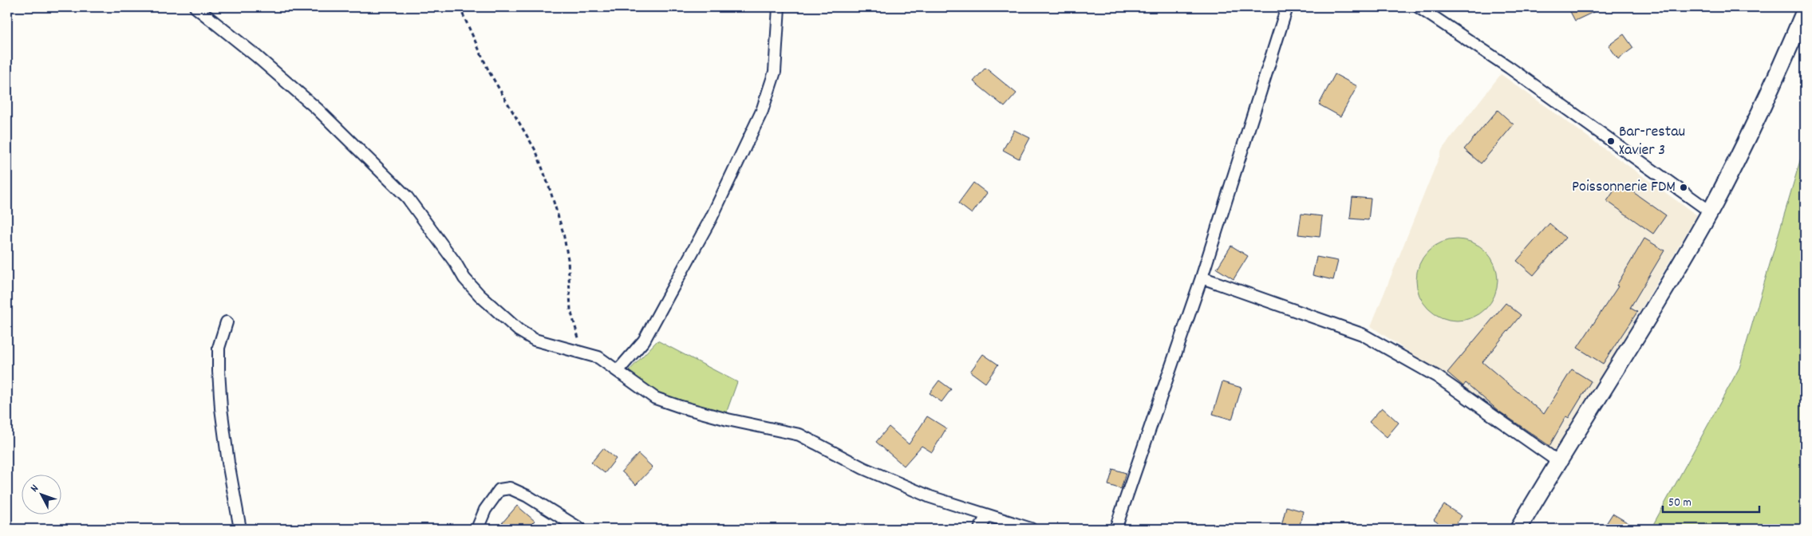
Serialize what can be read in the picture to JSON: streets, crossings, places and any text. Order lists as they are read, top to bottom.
{
  "places": ["Bar-restau Xavier 3", "Poissonnerie FDM"],
  "scale_bar": "50 m",
  "north": "top left"
}
